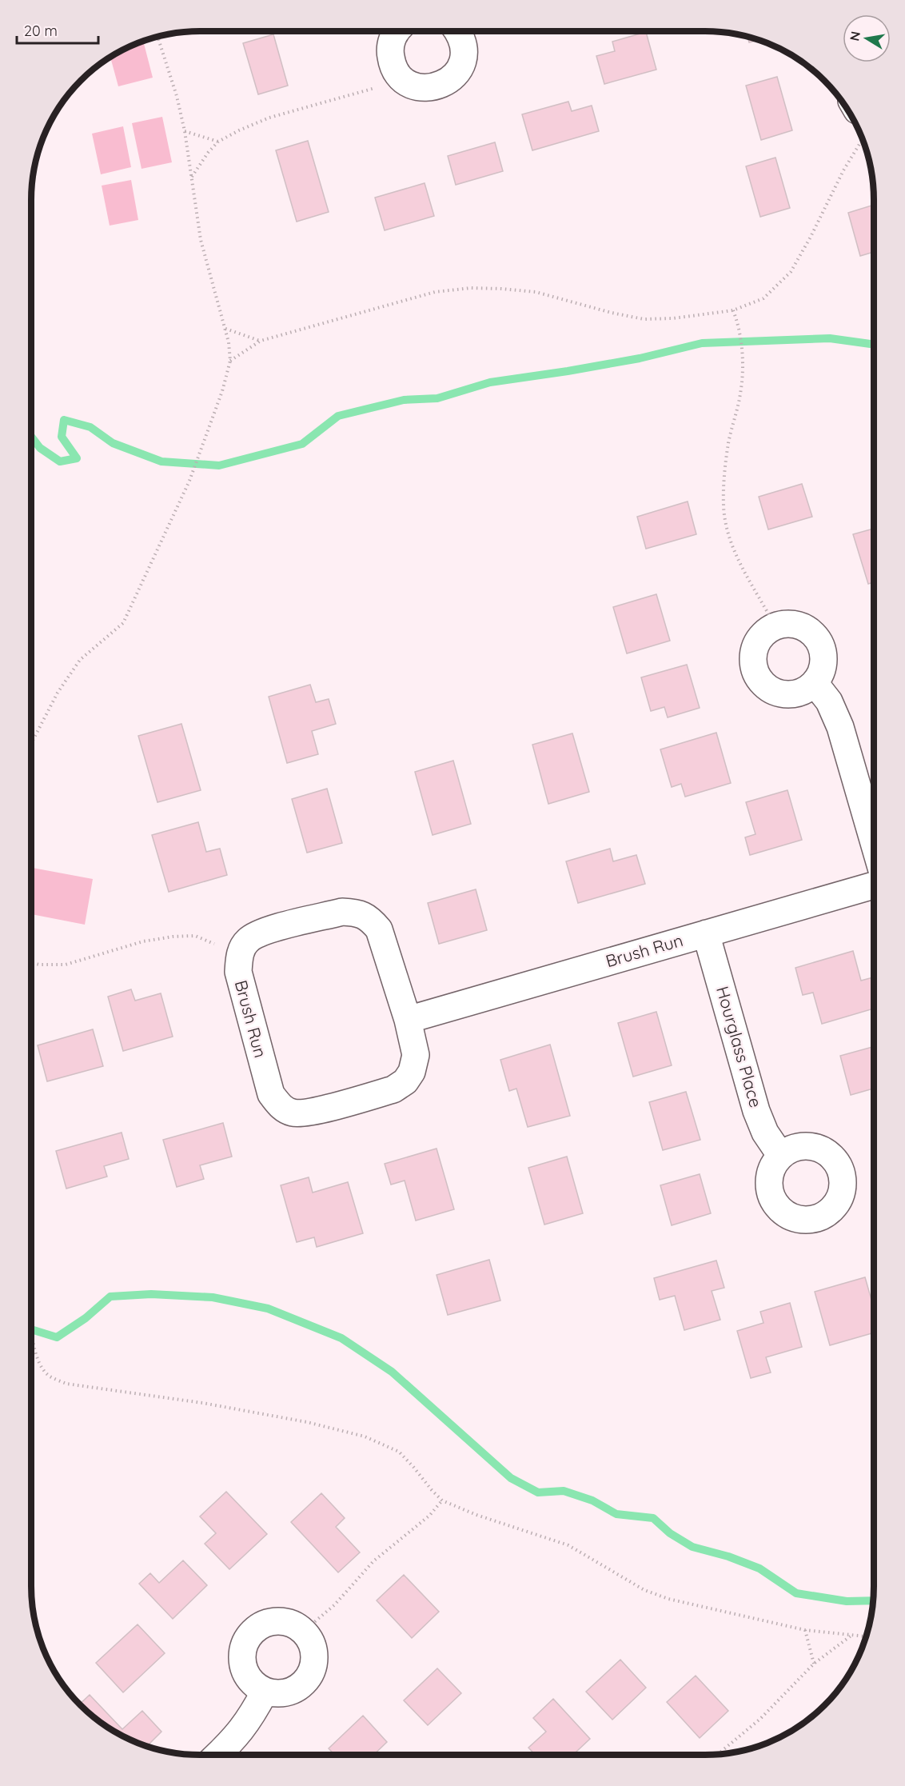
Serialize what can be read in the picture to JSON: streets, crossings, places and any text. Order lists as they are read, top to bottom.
{
  "streets": {
    "street": ["Brush Run", "Hourglass Place"]
  },
  "crossings": [
    ["Brush Run", "Hourglass Place"]
  ],
  "scale_bar": "20 m",
  "north": "left"
}
